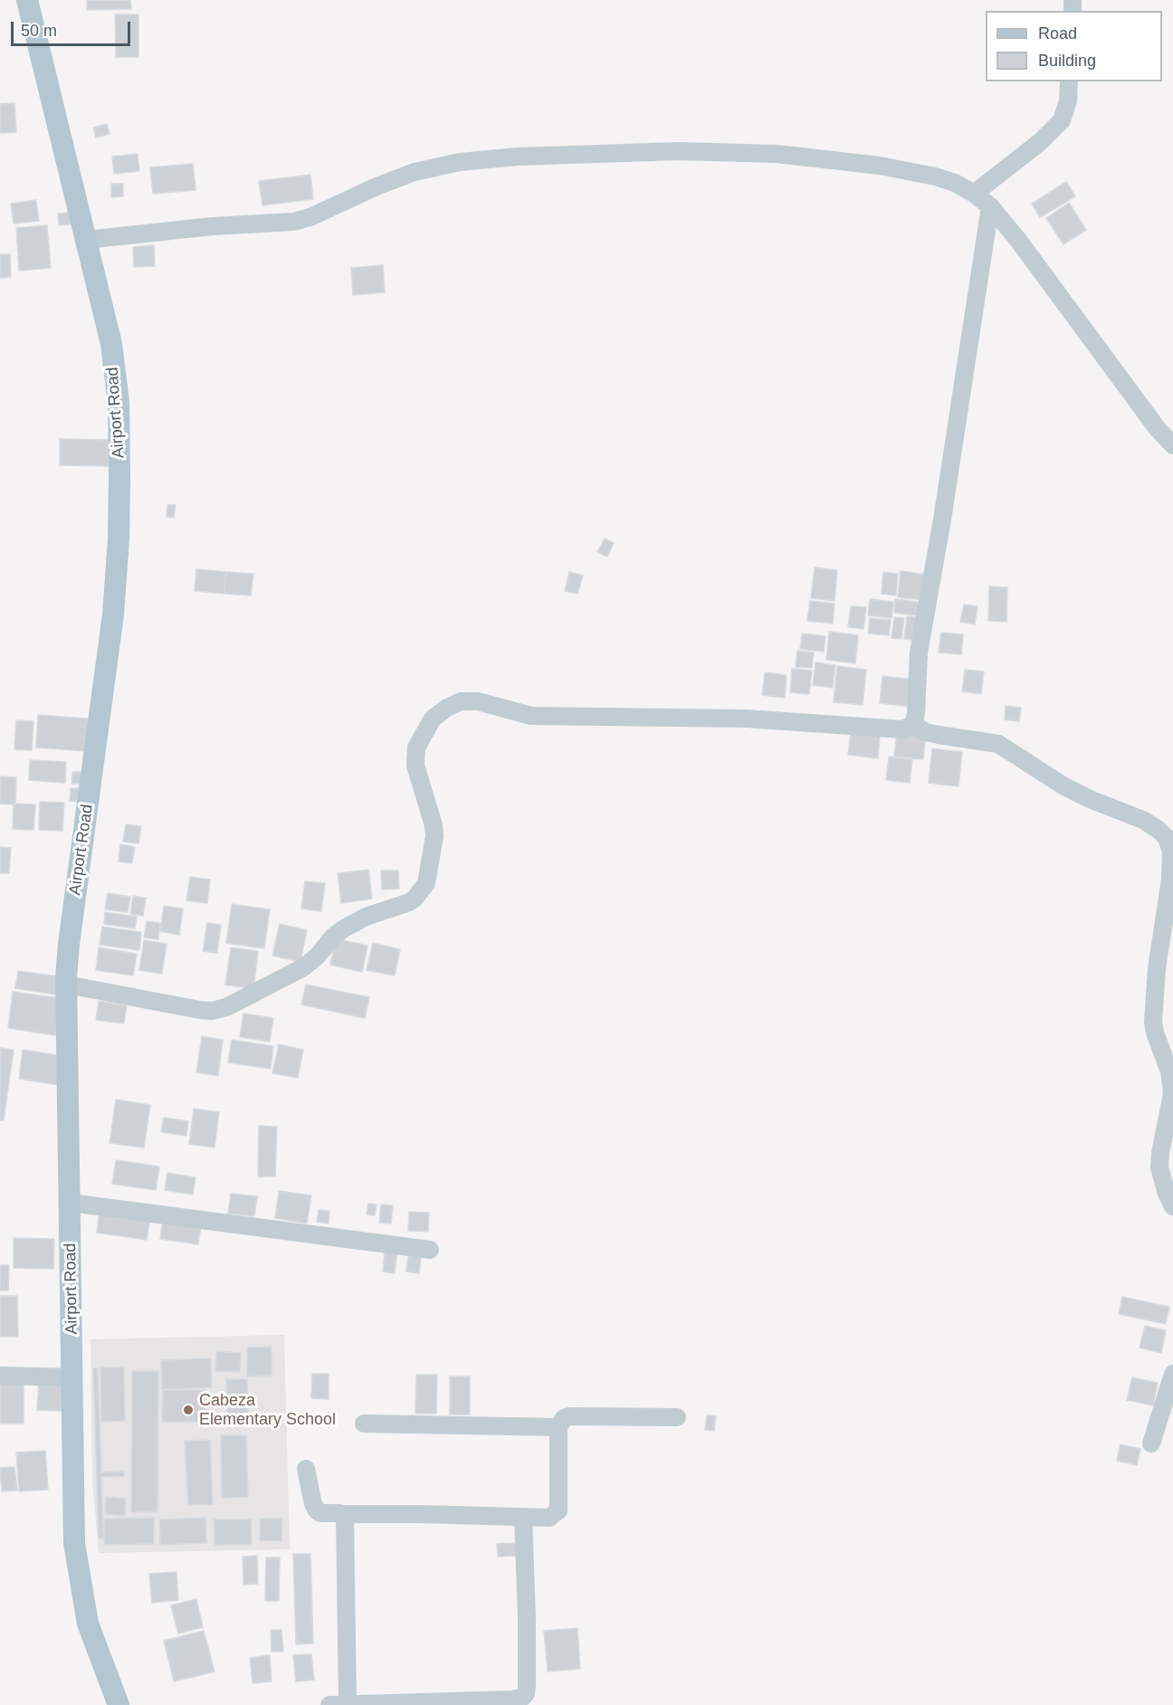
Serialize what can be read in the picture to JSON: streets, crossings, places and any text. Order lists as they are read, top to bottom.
{
  "streets": {
    "main road": ["Airport Road"]
  },
  "places": ["Cabeza Elementary School"],
  "legend": ["Road", "Building"],
  "scale_bar": "50 m"
}
